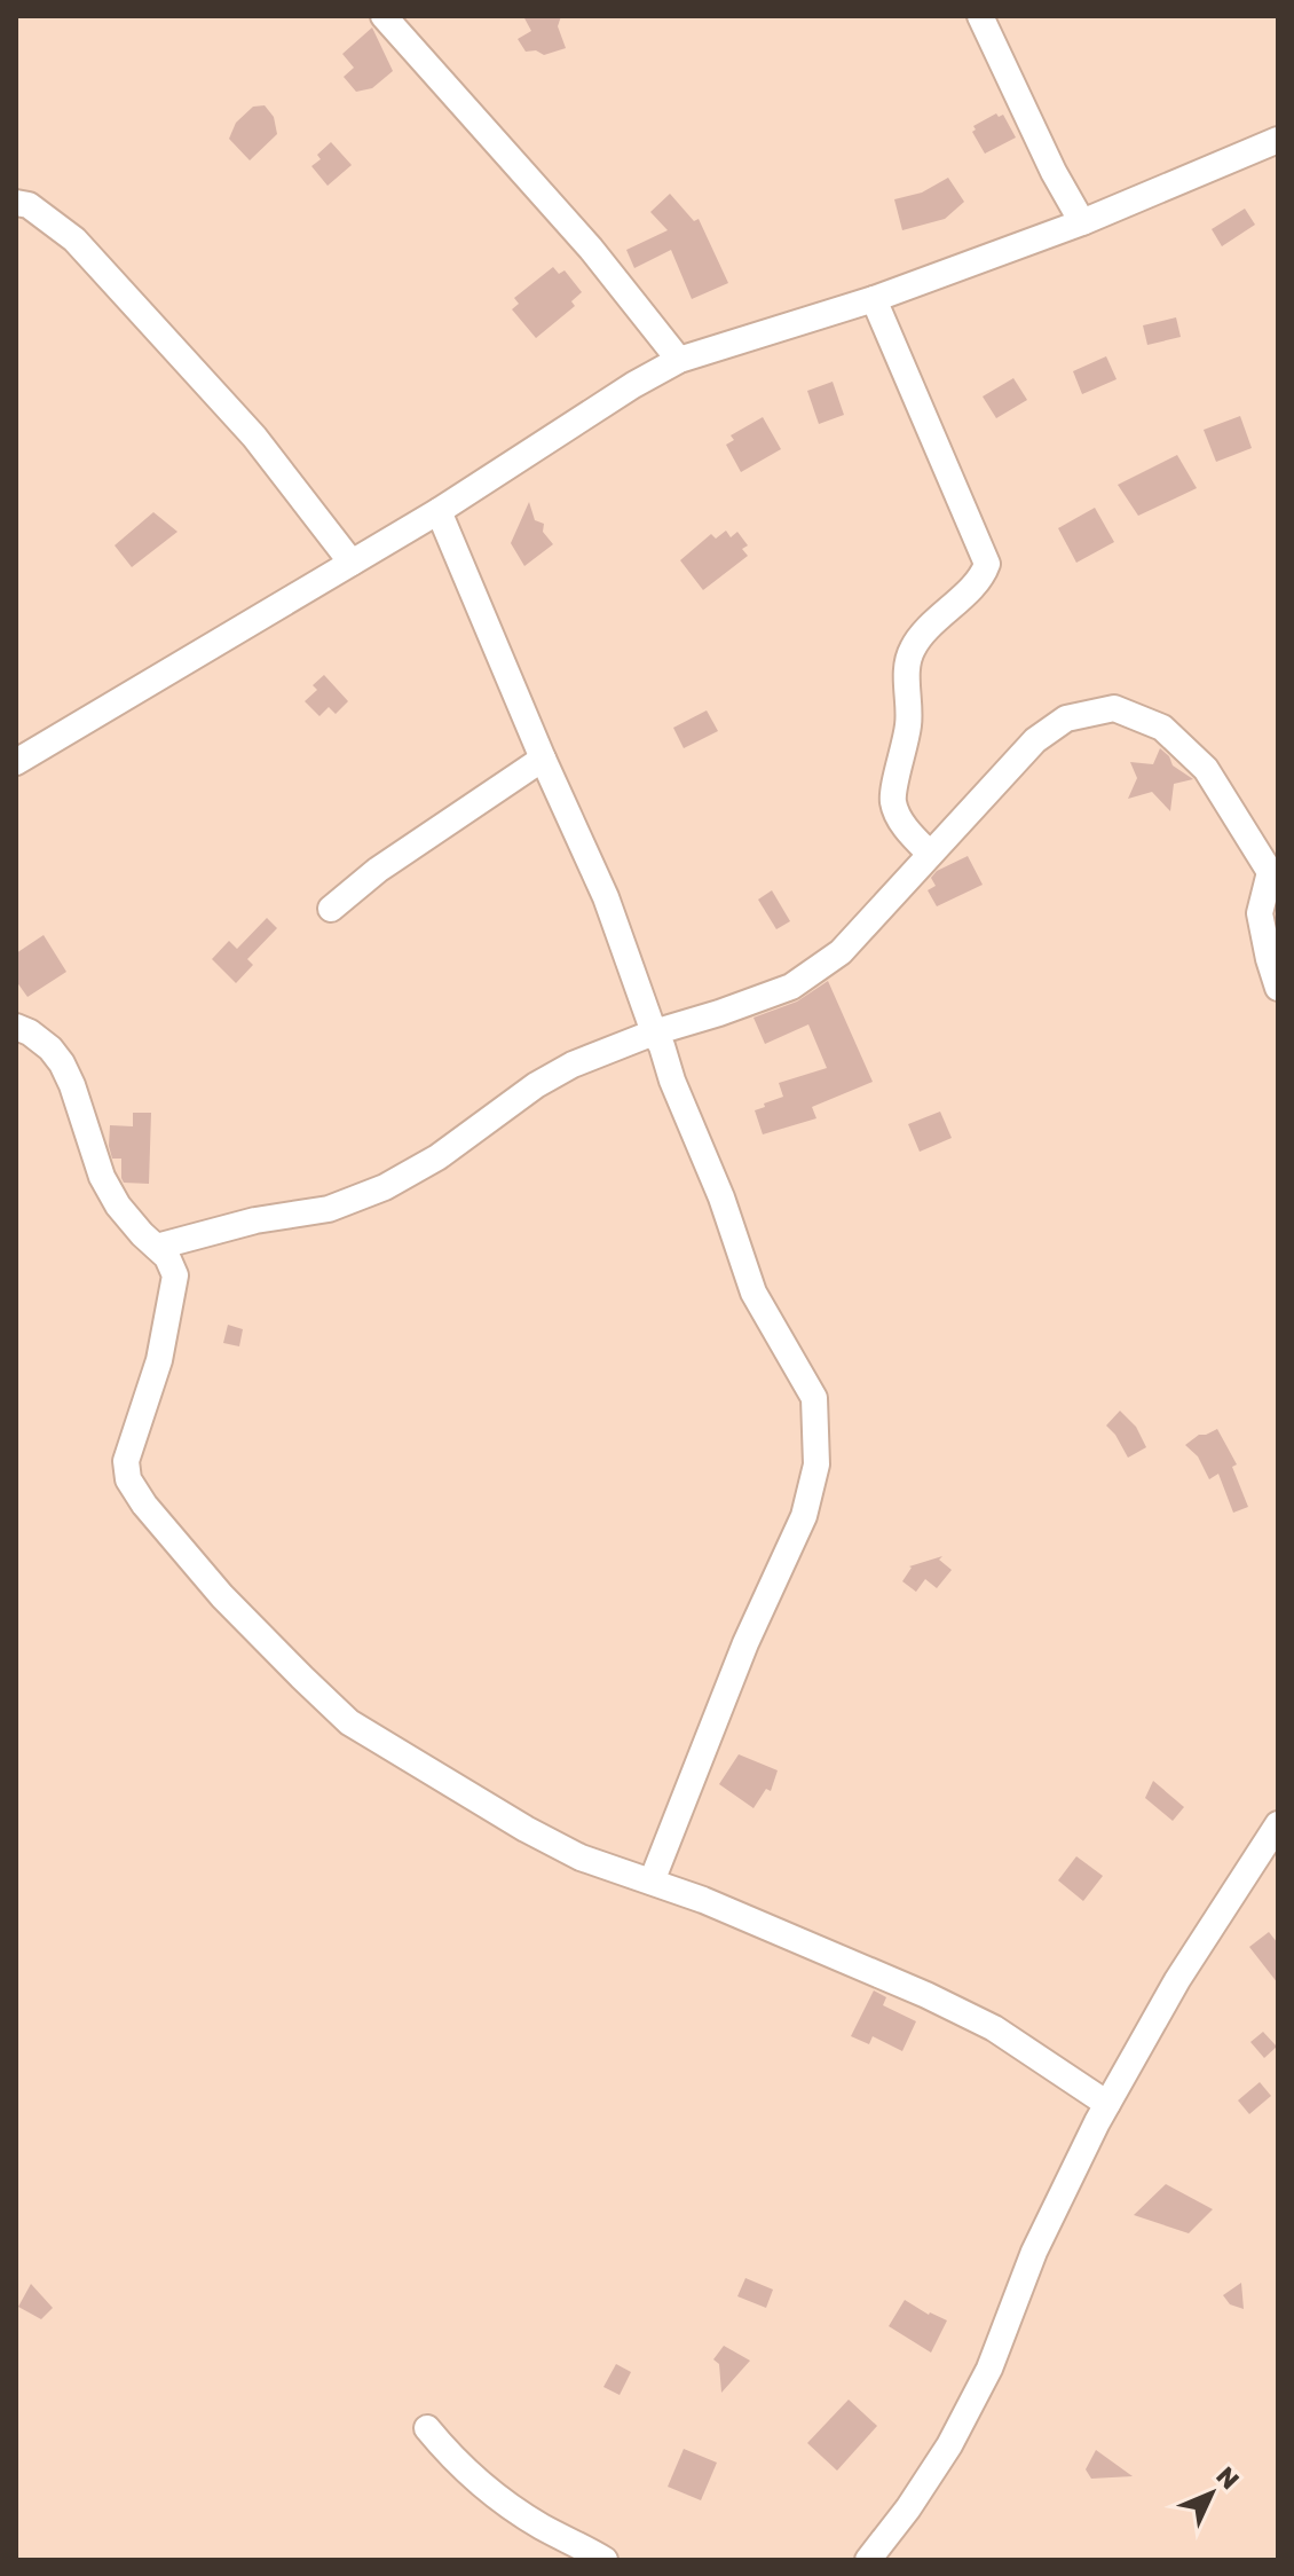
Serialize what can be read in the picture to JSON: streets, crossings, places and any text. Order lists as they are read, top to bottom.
{
  "north": "top right"
}
